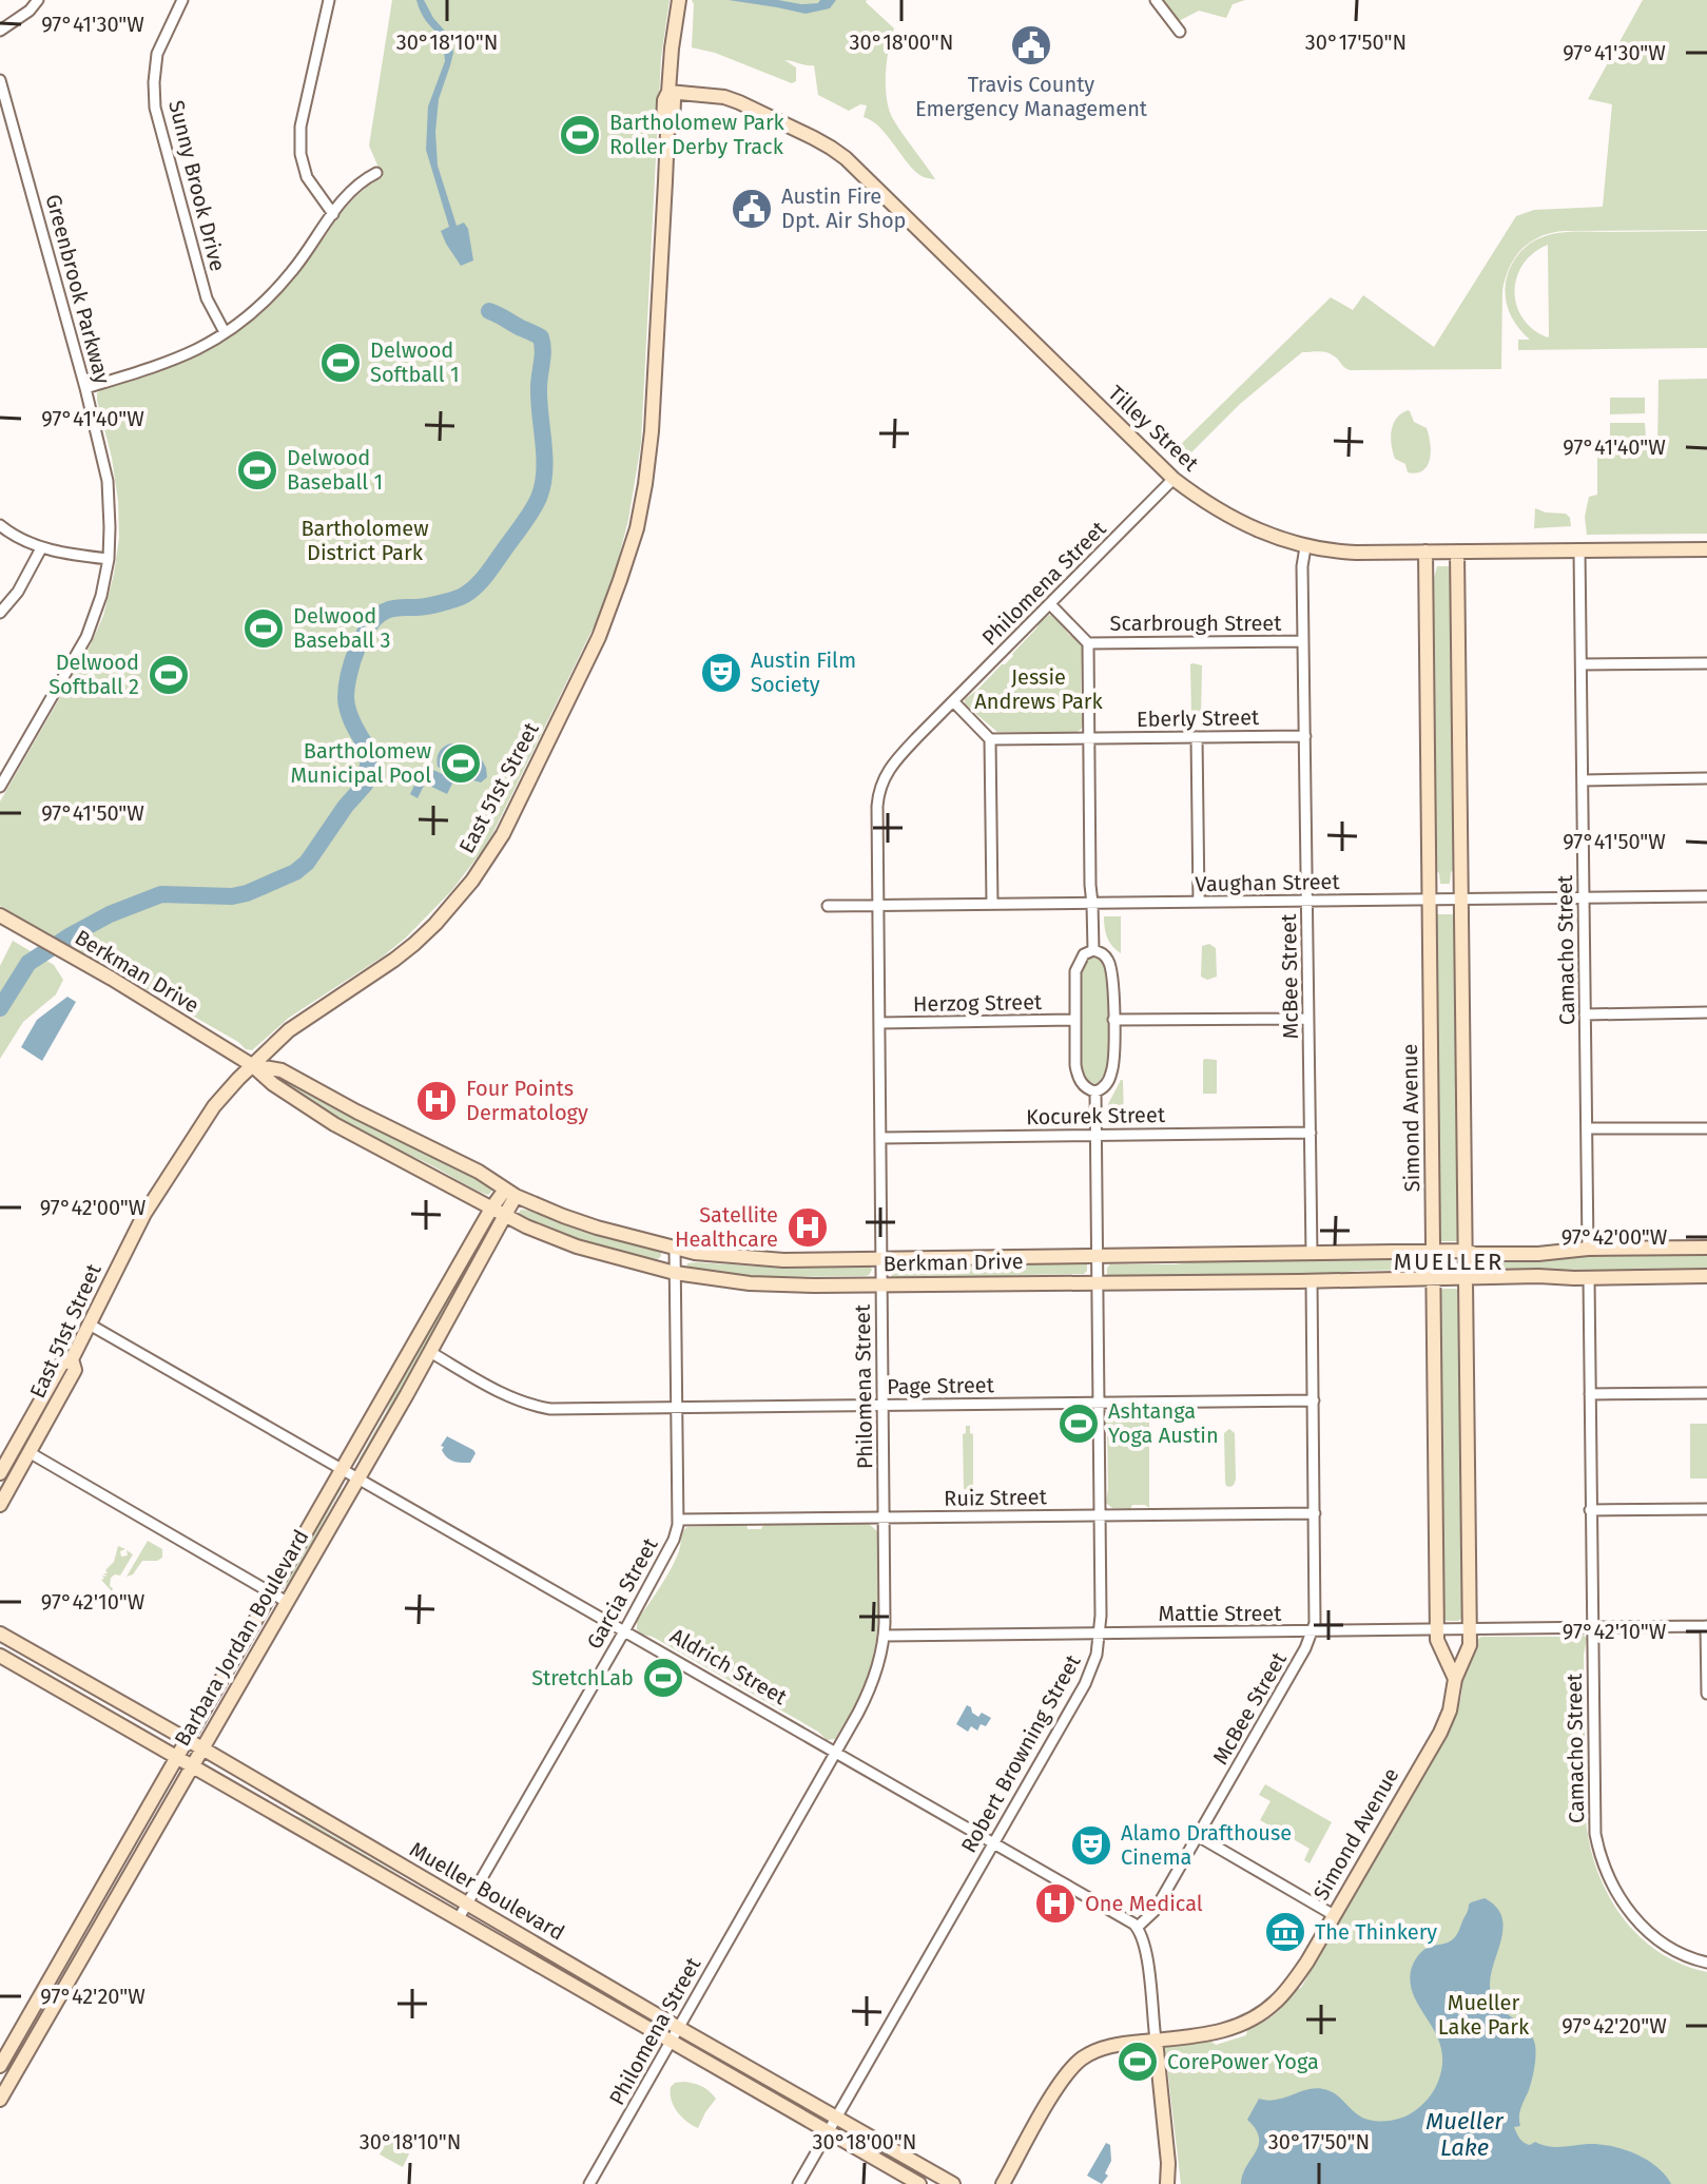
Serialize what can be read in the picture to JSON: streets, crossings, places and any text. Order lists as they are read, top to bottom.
{
  "streets": {
    "street": [
      "Sunny Brook Drive",
      "Greenbrook Parkway",
      "Tilley Street",
      "Philomena Street",
      "Scarbrough Street",
      "Eberly Street",
      "East 51st Street",
      "Vaughan Street",
      "Camacho Street",
      "Berkman Drive",
      "McBee Street",
      "Herzog Street",
      "Kocurek Street",
      "Simond Avenue",
      "Page Street",
      "Ruiz Street",
      "Garcia Street",
      "Mattie Street",
      "Barbara Jordan Boulevard",
      "Aldrich Street",
      "Robert Browning Street",
      "Mueller Boulevard"
    ]
  },
  "crossings": [
    ["Tilley Street", "Philomena Street"],
    ["Tilley Street", "East 51st Street"],
    ["Tilley Street", "Camacho Street"],
    ["Tilley Street", "McBee Street"],
    ["Tilley Street", "Simond Avenue"],
    ["Philomena Street", "Vaughan Street"],
    ["Philomena Street", "Berkman Drive"],
    ["Philomena Street", "Herzog Street"],
    ["Philomena Street", "Kocurek Street"],
    ["Philomena Street", "Page Street"],
    ["Philomena Street", "Ruiz Street"],
    ["Philomena Street", "Mattie Street"],
    ["Philomena Street", "Aldrich Street"],
    ["Philomena Street", "Mueller Boulevard"],
    ["Scarbrough Street", "McBee Street"],
    ["Scarbrough Street", "Robert Browning Street"],
    ["Eberly Street", "McBee Street"],
    ["Eberly Street", "Robert Browning Street"],
    ["East 51st Street", "Berkman Drive"],
    ["East 51st Street", "Aldrich Street"],
    ["Vaughan Street", "Camacho Street"],
    ["Vaughan Street", "McBee Street"],
    ["Vaughan Street", "Simond Avenue"],
    ["Vaughan Street", "Robert Browning Street"],
    ["Camacho Street", "Berkman Drive"],
    ["Camacho Street", "Mattie Street"],
    ["Berkman Drive", "McBee Street"],
    ["Berkman Drive", "Simond Avenue"],
    ["Berkman Drive", "Garcia Street"],
    ["Berkman Drive", "Barbara Jordan Boulevard"],
    ["Berkman Drive", "Robert Browning Street"],
    ["McBee Street", "Kocurek Street"],
    ["McBee Street", "Page Street"],
    ["McBee Street", "Ruiz Street"],
    ["McBee Street", "Mattie Street"],
    ["McBee Street", "Aldrich Street"],
    ["Herzog Street", "Robert Browning Street"],
    ["Kocurek Street", "Robert Browning Street"],
    ["Simond Avenue", "Mattie Street"],
    ["Page Street", "Garcia Street"],
    ["Page Street", "Barbara Jordan Boulevard"],
    ["Page Street", "Robert Browning Street"],
    ["Ruiz Street", "Garcia Street"],
    ["Ruiz Street", "Robert Browning Street"],
    ["Garcia Street", "Aldrich Street"],
    ["Garcia Street", "Mueller Boulevard"],
    ["Mattie Street", "Robert Browning Street"],
    ["Barbara Jordan Boulevard", "Aldrich Street"],
    ["Barbara Jordan Boulevard", "Mueller Boulevard"],
    ["Aldrich Street", "Robert Browning Street"],
    ["Robert Browning Street", "Mueller Boulevard"]
  ],
  "districts": ["MUELLER"],
  "water": ["Mueller Lake"],
  "parks": ["Bartholomew District Park", "Jessie Andrews Park", "Mueller Lake Park"],
  "places": {
    "public building": ["Travis County Emergency Management", "Austin Fire Dpt. Air Shop"],
    "sports": [
      "Bartholomew Park Roller Derby Track",
      "Delwood Softball 1",
      "Delwood Baseball 1",
      "Delwood Baseball 3",
      "Delwood Softball 2",
      "Bartholomew Municipal Pool",
      "Ashtanga Yoga Austin",
      "StretchLab",
      "CorePower Yoga"
    ],
    "theatre": ["Austin Film Society", "Alamo Drafthouse Cinema"],
    "hospital": ["Four Points Dermatology", "Satellite Healthcare", "One Medical"],
    "museum": ["The Thinkery"]
  },
  "coordinates": [
    "97°41'30\"W",
    "30°18'10\"N",
    "30°18'00\"N",
    "30°17'50\"N",
    "97°41'40\"W",
    "97°41'50\"W",
    "97°42'00\"W",
    "97°42'10\"W",
    "97°42'20\"W"
  ]
}
